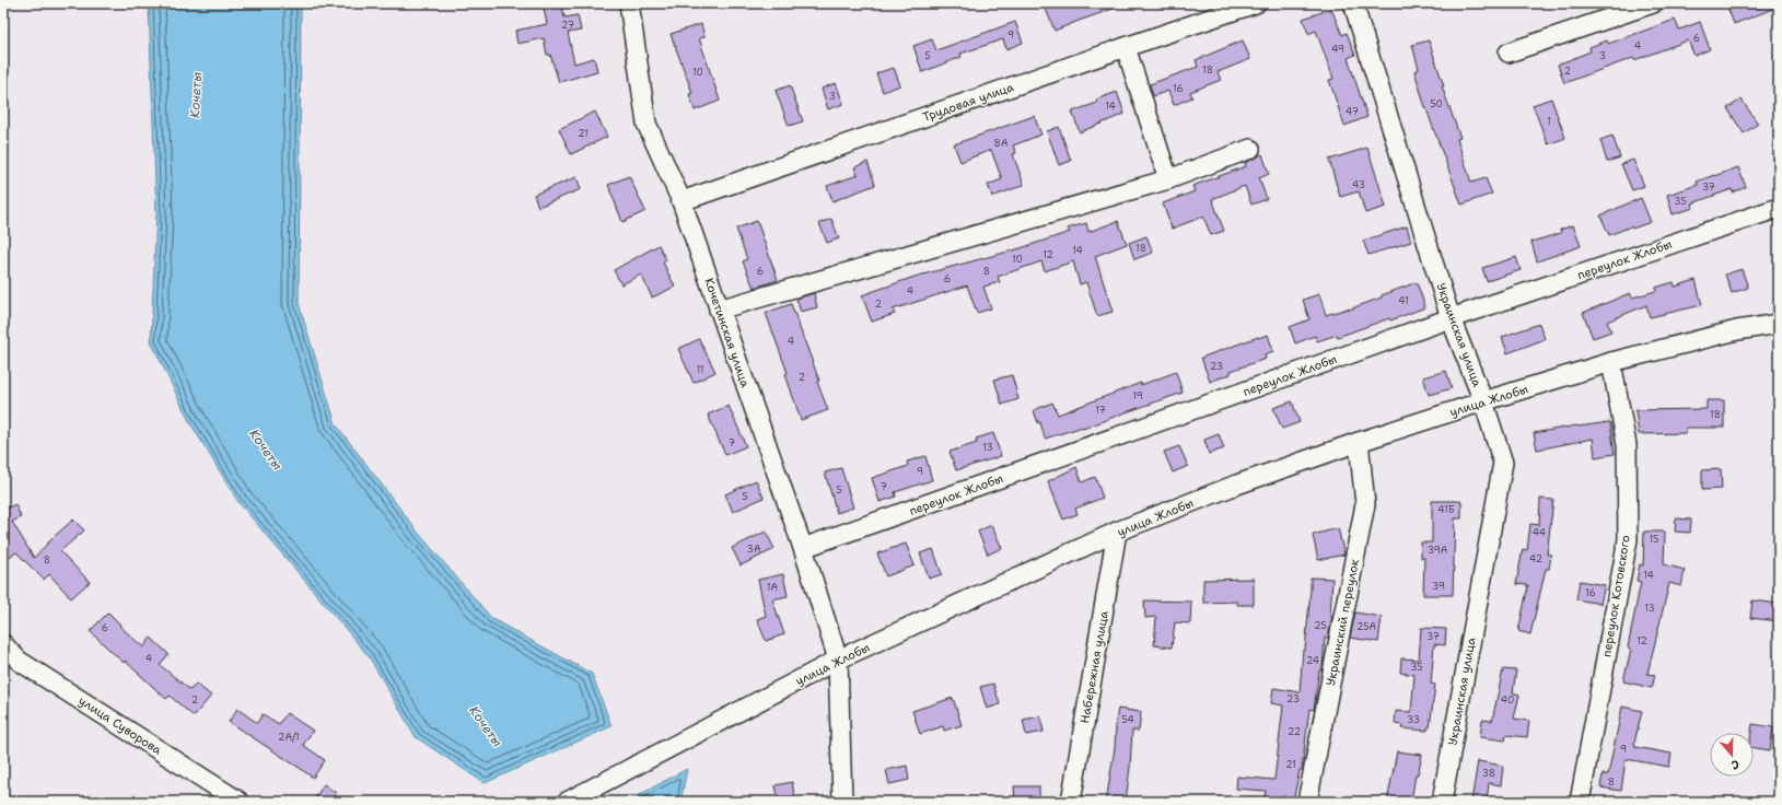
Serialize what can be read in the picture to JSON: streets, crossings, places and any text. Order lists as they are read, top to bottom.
{
  "streets": {
    "street": [
      "Трудовая улица",
      "переулок Жлобы",
      "Кочетинская улица",
      "Украинская улица",
      "улица Жлобы",
      "переулок Котовского",
      "Украинский переулок",
      "Набережная улица",
      "улица Суворова"
    ]
  },
  "crossings": [
    ["Трудовая улица", "Кочетинская улица"],
    ["переулок Жлобы", "Кочетинская улица"],
    ["переулок Жлобы", "Украинская улица"],
    ["Кочетинская улица", "улица Жлобы"],
    ["Украинская улица", "улица Жлобы"],
    ["улица Жлобы", "переулок Котовского"],
    ["улица Жлобы", "Украинский переулок"],
    ["улица Жлобы", "Набережная улица"]
  ],
  "water": ["Кочеты"],
  "house_numbers": [
    "27",
    "9",
    "6",
    "4",
    "49",
    "5",
    "3",
    "18",
    "2",
    "10",
    "16",
    "3",
    "50",
    "14",
    "47",
    "1",
    "21",
    "8А",
    "43",
    "37",
    "35",
    "18",
    "14",
    "12",
    "10",
    "6",
    "8",
    "6",
    "4",
    "41",
    "2",
    "4",
    "23",
    "11",
    "2",
    "19",
    "17",
    "18",
    "7",
    "13",
    "9",
    "7",
    "5",
    "5",
    "41Б",
    "44",
    "15",
    "3А",
    "39А",
    "42",
    "8",
    "14",
    "39",
    "1А",
    "16",
    "13",
    "25",
    "25А",
    "6",
    "37",
    "12",
    "4",
    "24",
    "35",
    "23",
    "2",
    "40",
    "54",
    "33",
    "22",
    "2А/1",
    "9",
    "21",
    "38",
    "8"
  ],
  "north": "bottom"
}
